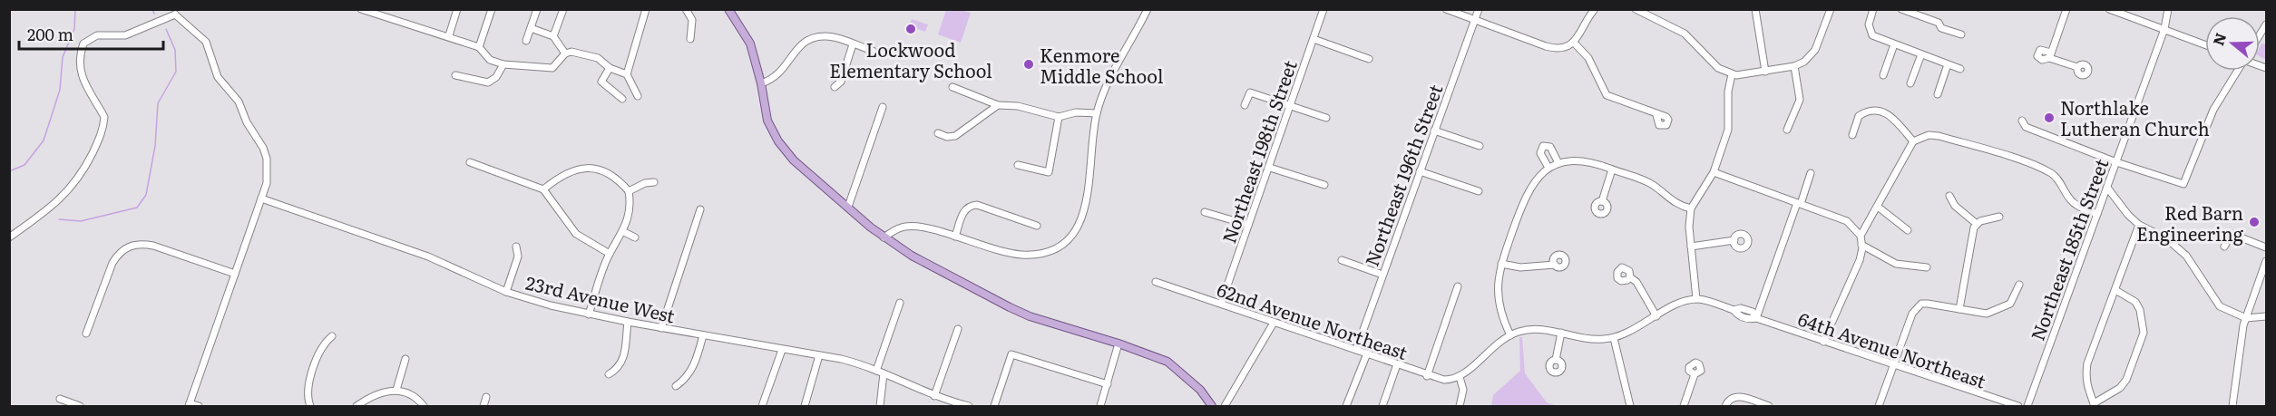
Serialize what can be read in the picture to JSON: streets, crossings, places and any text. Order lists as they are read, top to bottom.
{
  "streets": {
    "street": [
      "Northeast 198th Street",
      "Northeast 196th Street",
      "Northeast 185th Street",
      "23rd Avenue West",
      "62nd Avenue Northeast",
      "64th Avenue Northeast"
    ]
  },
  "crossings": [
    ["Northeast 198th Street", "62nd Avenue Northeast"],
    ["Northeast 196th Street", "62nd Avenue Northeast"]
  ],
  "places": [
    "Lockwood Elementary School",
    "Kenmore Middle School",
    "Northlake Lutheran Church",
    "Red Barn Engineering"
  ],
  "scale_bar": "200 m",
  "north": "left"
}
